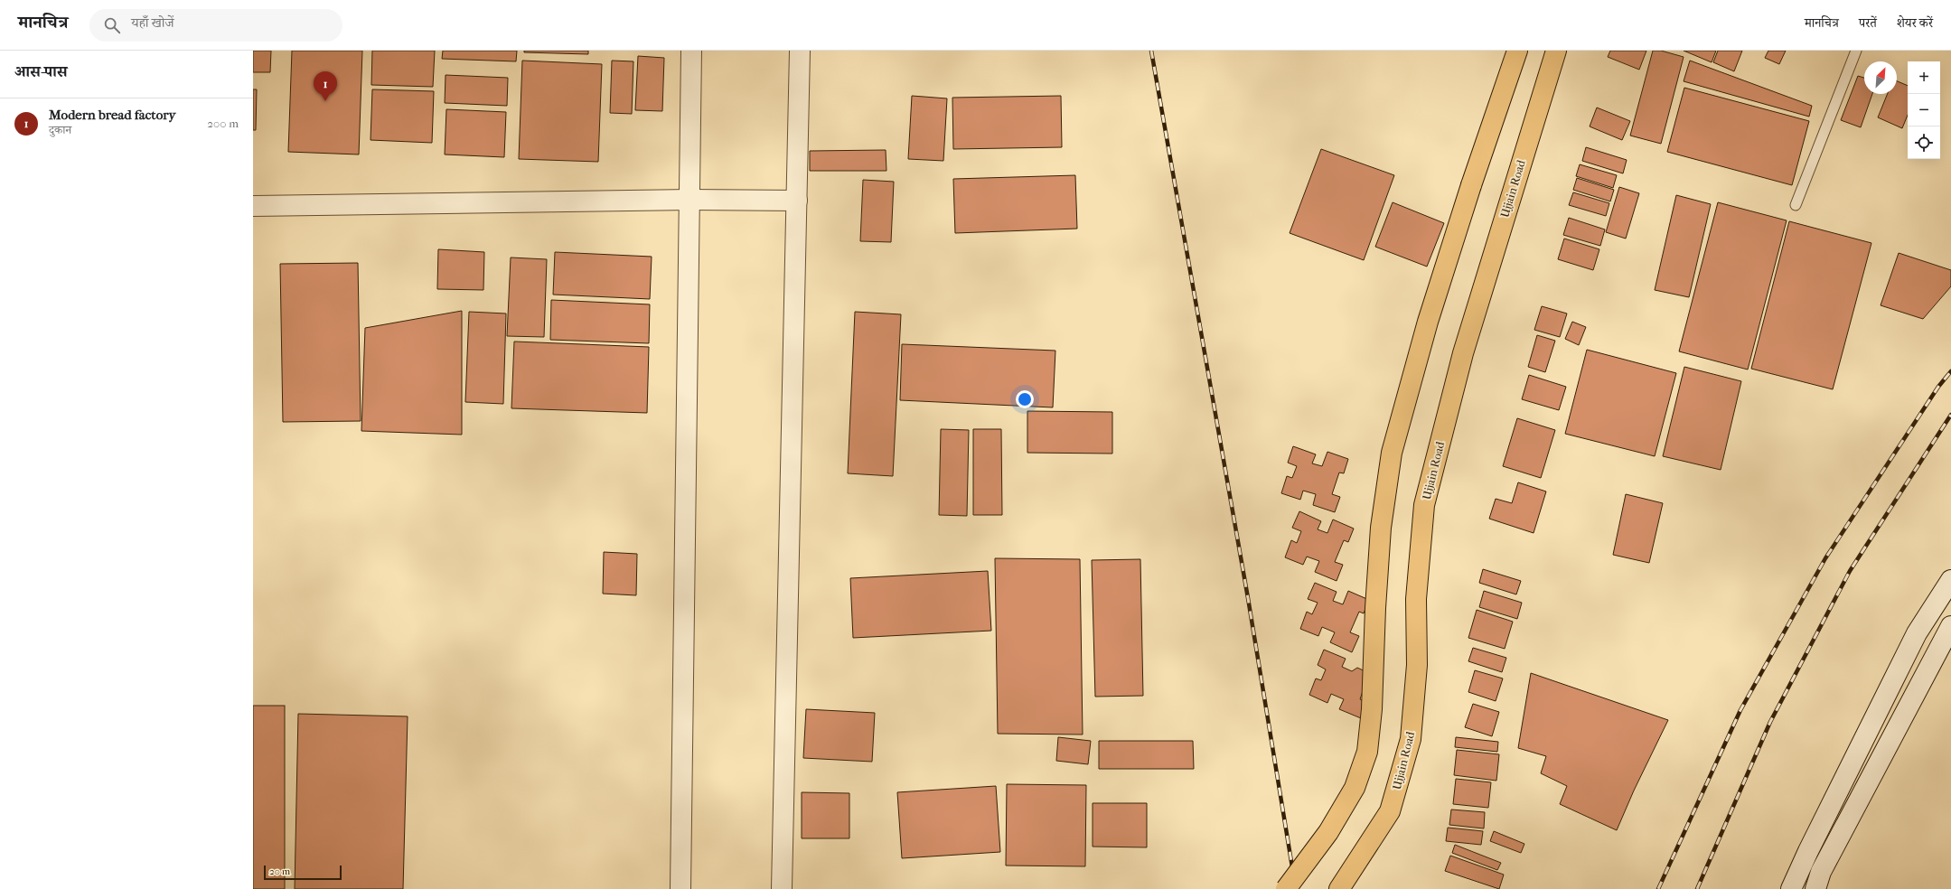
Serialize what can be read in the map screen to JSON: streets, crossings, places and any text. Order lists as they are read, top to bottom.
{
  "streets": {
    "main road": ["Ujjain Road"]
  },
  "scale_bar": "20 m",
  "north": "top right",
  "page": {
    "header": "मानचित्र",
    "search": "यहाँ खोजें",
    "nav": ["मानचित्र", "परतें", "शेयर करें"],
    "heading": "आस-पास",
    "map_buttons": ["+", "−"],
    "pins": "1",
    "list": [
      {
        "mark": "1",
        "name": "Modern bread factory",
        "note": "दुकान",
        "value": "200 m"
      }
    ],
    "scale": "20 m"
  }
}
